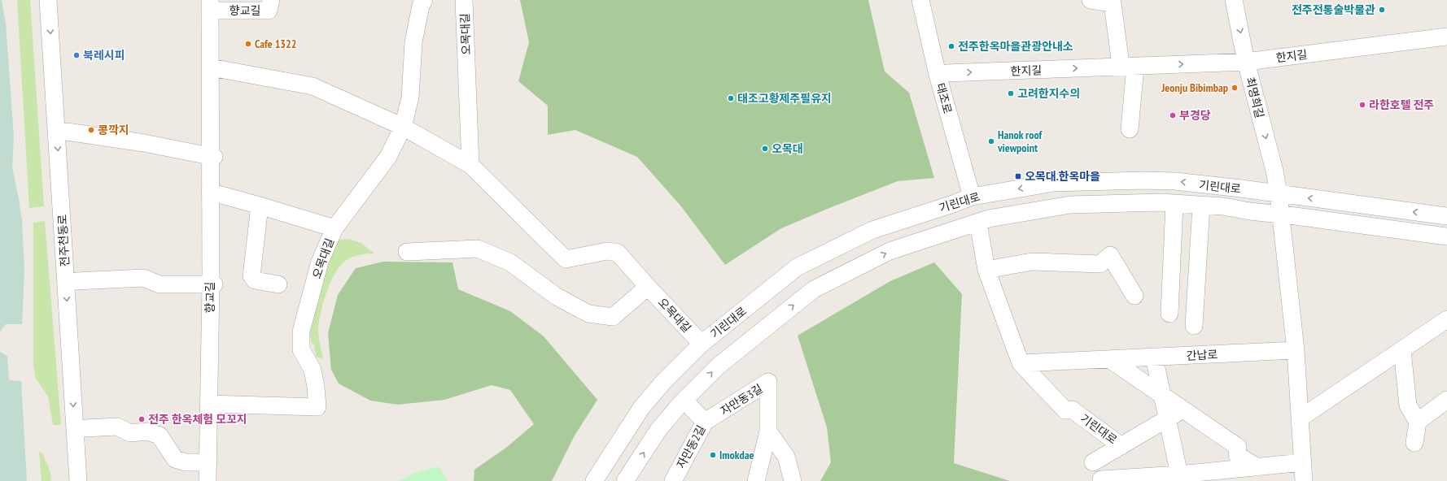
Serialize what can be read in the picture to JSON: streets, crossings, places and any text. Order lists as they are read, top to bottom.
{
  "streets": {
    "street": [
      "향교길",
      "오목대길",
      "한지길",
      "최명희길",
      "태조로",
      "기린대로",
      "전주천동로",
      "간납로",
      "자만동3길",
      "자만동2길"
    ]
  },
  "crossings": [
    ["향교길", "오목대길"],
    ["향교길", "전주천동로"],
    ["오목대길", "기린대로"],
    ["한지길", "최명희길"],
    ["한지길", "태조로"],
    ["최명희길", "기린대로"],
    ["태조로", "기린대로"],
    ["기린대로", "간납로"],
    ["기린대로", "자만동2길"],
    ["자만동3길", "자만동2길"]
  ],
  "one_way": ["한지길", "전주천동로"],
  "places": {
    "other": [
      "전주전통술박물관",
      "Cafe 1322",
      "전주한옥마을관광안내소",
      "북레시피",
      "Jeonju Bibimbap",
      "고려한지수의",
      "태조고황제주필유지",
      "라한호텔 전주",
      "부경당",
      "콩깍지",
      "Hanok roof viewpoint",
      "오목대",
      "전주 한옥체험 모꼬지",
      "Imokdae"
    ],
    "transit": ["오목대.한옥마을"]
  }
}
